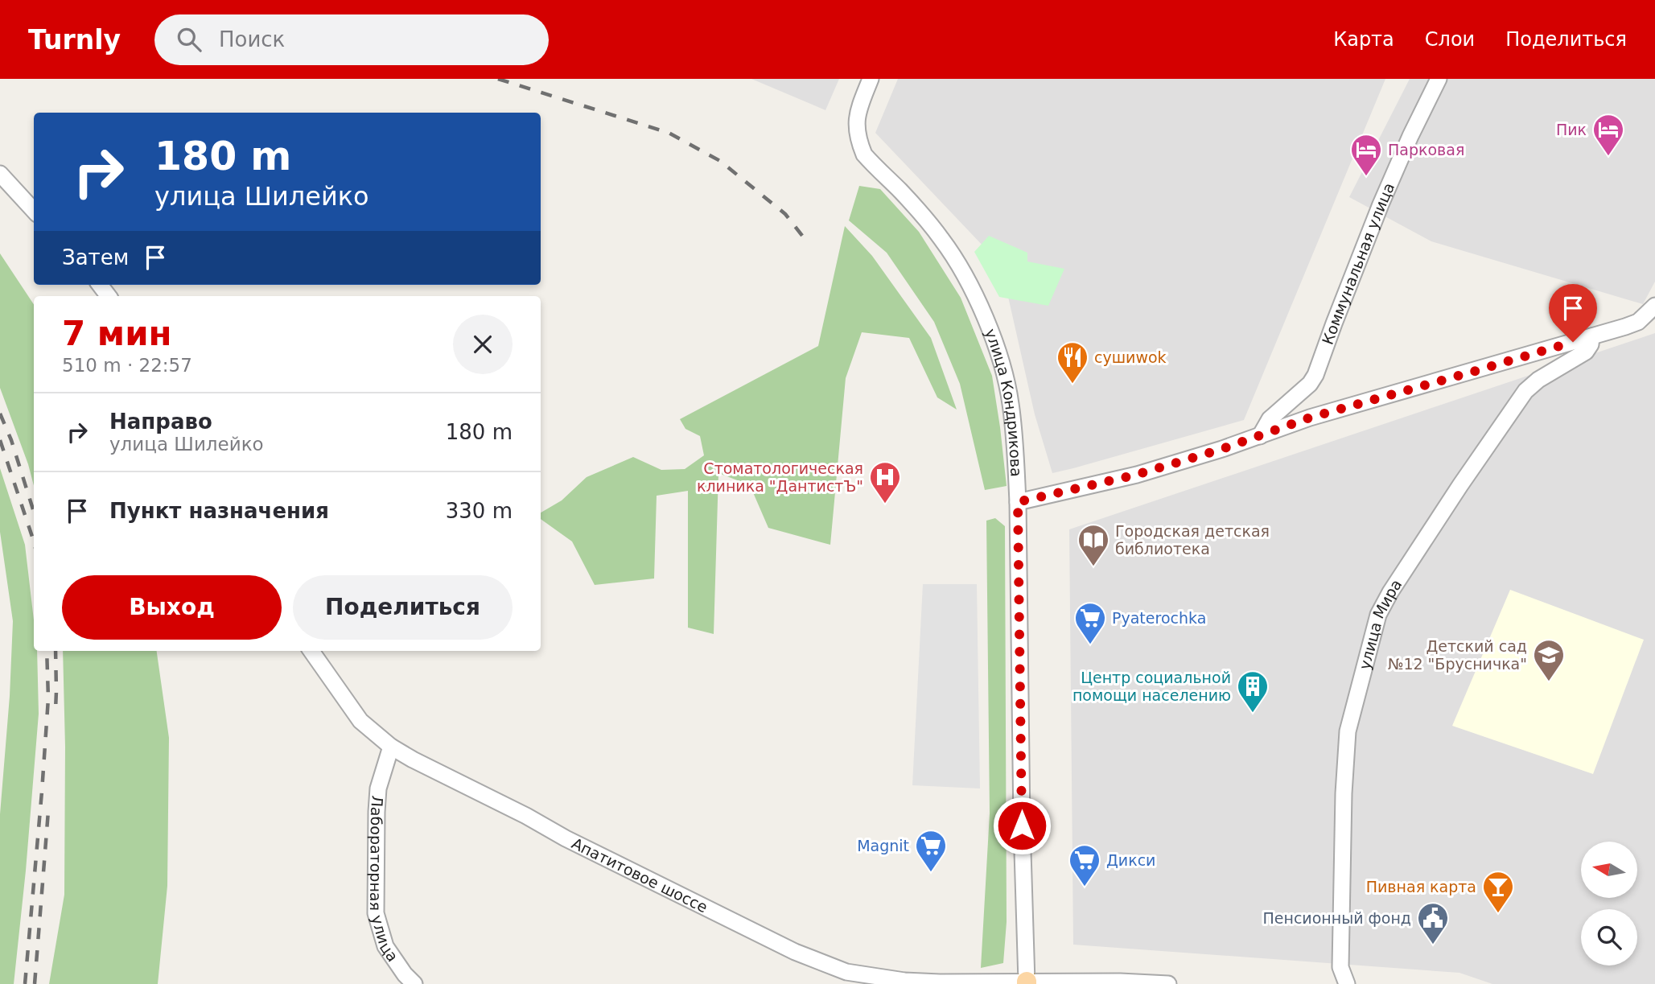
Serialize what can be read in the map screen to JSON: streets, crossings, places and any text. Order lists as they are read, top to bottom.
{
  "streets": {
    "street": [
      "Коммунальная улица",
      "улица Кондрикова",
      "улица Мира",
      "Апатитовое шоссе",
      "Лабораторная улица"
    ]
  },
  "crossings": [
    ["улица Кондрикова", "Апатитовое шоссе"],
    ["Апатитовое шоссе", "Лабораторная улица"]
  ],
  "places": {
    "hotel": ["Пик", "Парковая"],
    "restaurant": ["сушиwok"],
    "hospital": ["Стоматологическая клиника \"ДантистЪ\""],
    "library": ["Городская детская библиотека"],
    "supermarket": ["Pyaterochka", "Magnit", "Дикси"],
    "school or university": ["Детский сад №12 \"Брусничка\""],
    "building": ["Центр социальной помощи населению"],
    "bar": ["Пивная карта"],
    "public building": ["Пенсионный фонд"]
  },
  "north": "left",
  "page": {
    "header": "Turnly",
    "search": "Поиск",
    "nav": ["Карта", "Слои", "Поделиться"],
    "turn": ["180 m", "улица Шилейко"],
    "then": "Затем",
    "heading": ["7 мин", "510 m · 22:57"],
    "list": [
      {
        "name": "Направо",
        "note": "улица Шилейко",
        "value": "180 m"
      },
      {
        "name": "Пункт назначения",
        "value": "330 m"
      }
    ],
    "buttons": ["Выход", "Поделиться"]
  }
}
